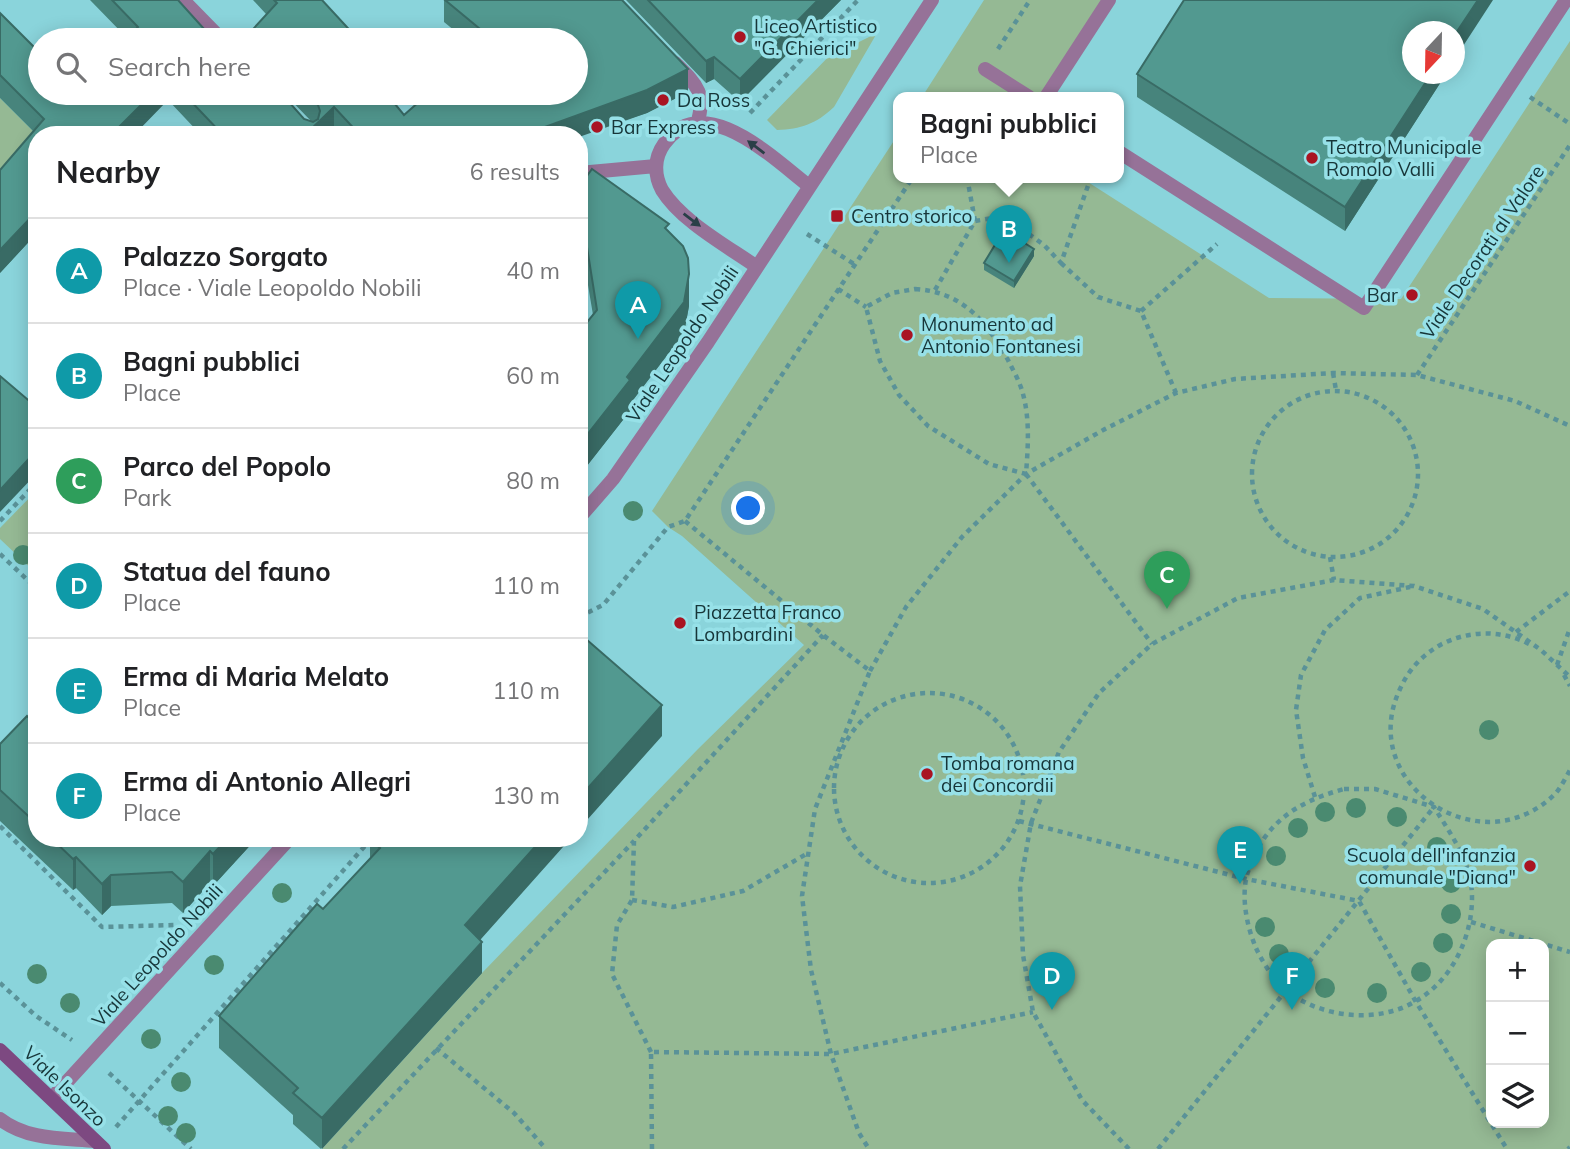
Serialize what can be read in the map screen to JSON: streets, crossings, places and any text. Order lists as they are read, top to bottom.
{
  "streets": {
    "main road": ["Viale Isonzo"],
    "street": ["Viale Leopoldo Nobili"],
    "path": ["Viale Decorati al Valore"]
  },
  "crossings": [
    ["Viale Leopoldo Nobili", "Viale Isonzo"]
  ],
  "places": {
    "other": [
      "Liceo Artistico \"G. Chierici\"",
      "Da Ross",
      "Bar Express",
      "Teatro Municipale Romolo Valli",
      "Bar",
      "Monumento ad Antonio Fontanesi",
      "Piazzetta Franco Lombardini",
      "Tomba romana dei Concordii",
      "Scuola dell'infanzia comunale \"Diana\""
    ],
    "transit": ["Centro storico"]
  },
  "north": "bottom",
  "page": {
    "search": "Search here",
    "popup": ["Bagni pubblici", "Place"],
    "heading": ["Nearby", "6 results"],
    "pins": [
      "B",
      "A",
      "C",
      "E",
      "D",
      "F"
    ],
    "list": [
      {
        "mark": "A",
        "name": "Palazzo Sorgato",
        "note": "Place · Viale Leopoldo Nobili",
        "value": "40 m"
      },
      {
        "mark": "B",
        "name": "Bagni pubblici",
        "note": "Place",
        "value": "60 m"
      },
      {
        "mark": "C",
        "name": "Parco del Popolo",
        "note": "Park",
        "value": "80 m"
      },
      {
        "mark": "D",
        "name": "Statua del fauno",
        "note": "Place",
        "value": "110 m"
      },
      {
        "mark": "E",
        "name": "Erma di Maria Melato",
        "note": "Place",
        "value": "110 m"
      },
      {
        "mark": "F",
        "name": "Erma di Antonio Allegri",
        "note": "Place",
        "value": "130 m"
      }
    ],
    "map_buttons": ["+", "−"]
  }
}
